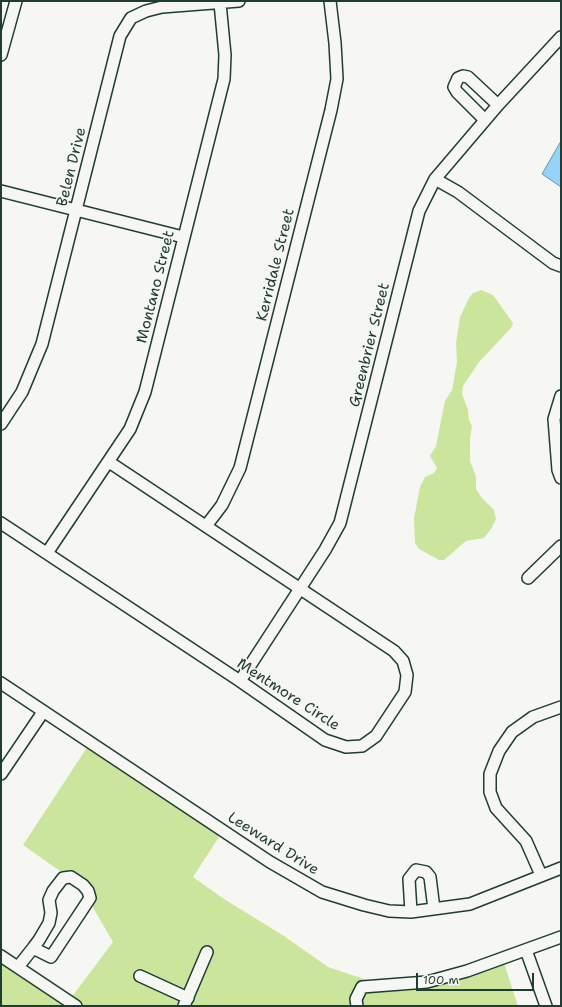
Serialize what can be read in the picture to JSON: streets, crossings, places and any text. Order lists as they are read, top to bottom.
{
  "streets": {
    "street": [
      "Belen Drive",
      "Kerridale Street",
      "Montano Street",
      "Greenbrier Street",
      "Mentmore Circle",
      "Leeward Drive"
    ]
  },
  "crossings": [
    ["Belen Drive", "Montano Street"],
    ["Kerridale Street", "Mentmore Circle"],
    ["Montano Street", "Mentmore Circle"],
    ["Greenbrier Street", "Mentmore Circle"]
  ],
  "scale_bar": "100 m"
}
